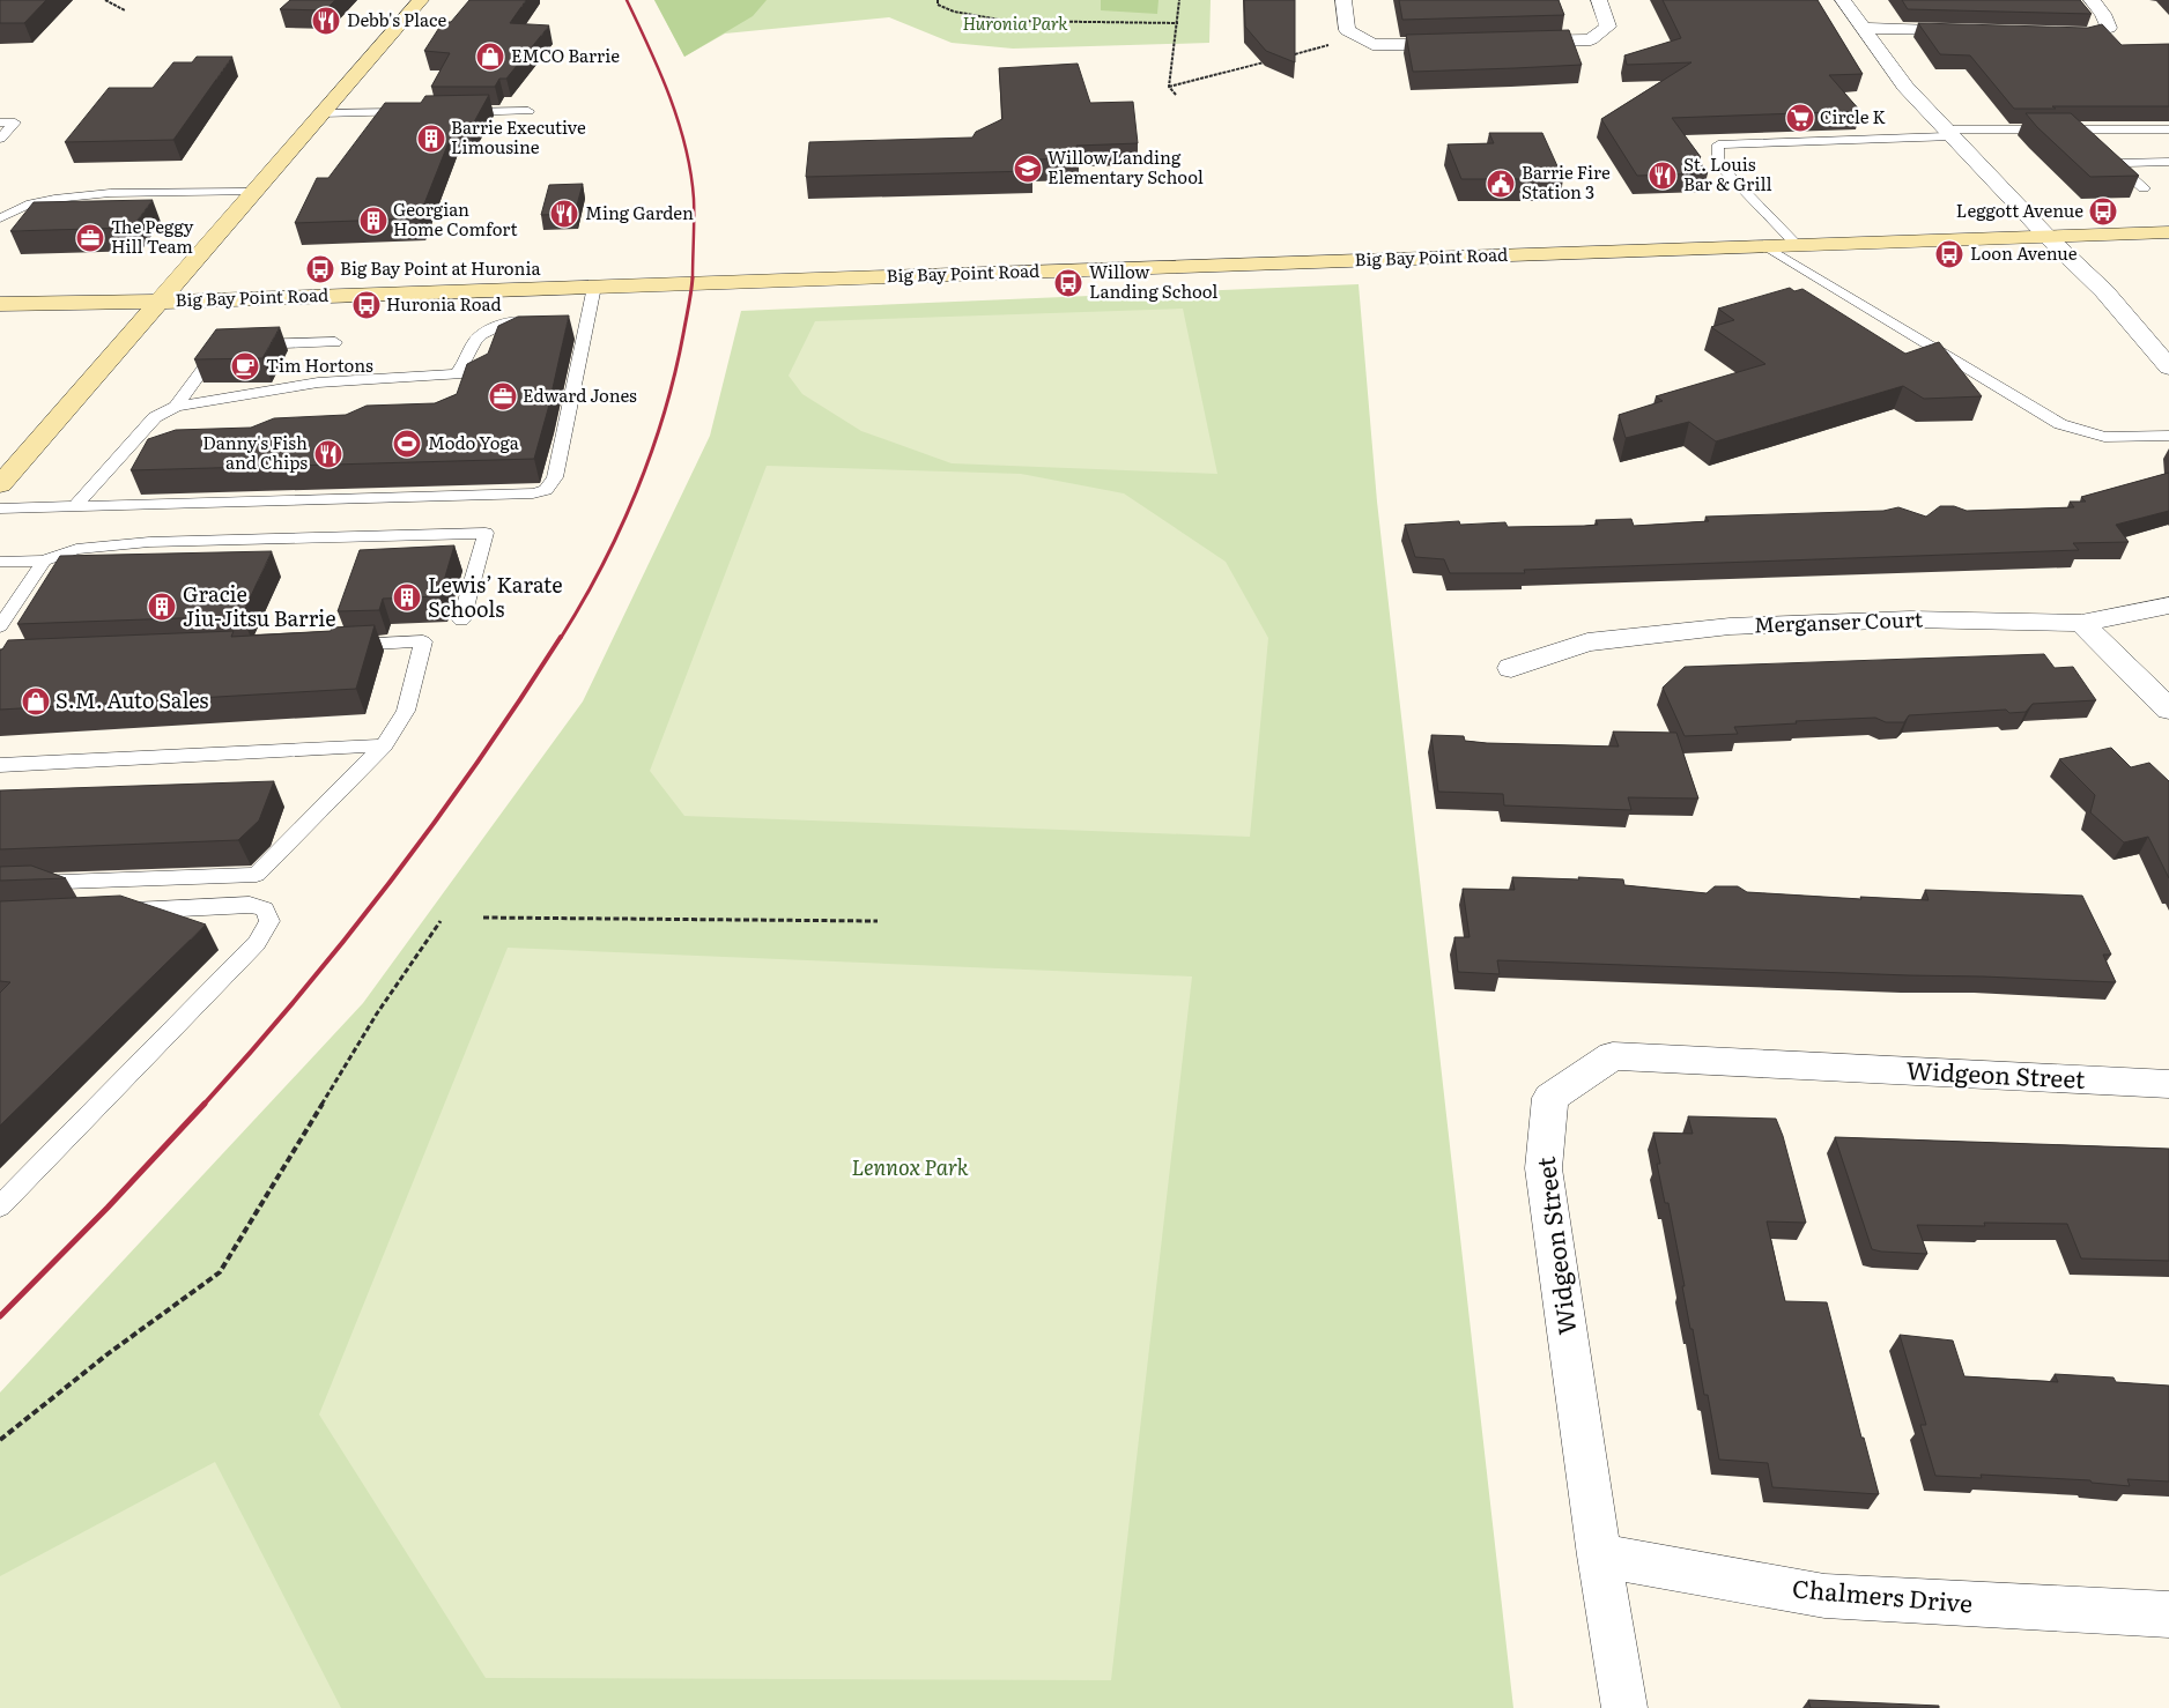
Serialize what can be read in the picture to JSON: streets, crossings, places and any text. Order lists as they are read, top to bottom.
{
  "streets": {
    "street": [
      "Big Bay Point Road",
      "Merganser Court",
      "Widgeon Street",
      "Chalmers Drive"
    ]
  },
  "crossings": [
    ["Widgeon Street", "Chalmers Drive"]
  ],
  "parks": ["Huronia Park", "Lennox Park"],
  "places": {
    "restaurant": [
      "Debb's Place",
      "St. Louis Bar & Grill",
      "Ming Garden",
      "Danny's Fish and Chips"
    ],
    "shop": ["EMCO Barrie", "S.M. Auto Sales"],
    "supermarket": ["Circle K"],
    "building": [
      "Barrie Executive Limousine",
      "Georgian Home Comfort",
      "Lewis’ Karate Schools",
      "Gracie Jiu-Jitsu Barrie"
    ],
    "school or university": ["Willow Landing Elementary School"],
    "public building": ["Barrie Fire Station 3"],
    "bus stop": [
      "Leggott Avenue",
      "Loon Avenue",
      "Big Bay Point at Huronia",
      "Willow Landing School",
      "Huronia Road"
    ],
    "office": ["The Peggy Hill Team", "Edward Jones"],
    "cafe": ["Tim Hortons"],
    "sports": ["Modo Yoga"]
  }
}
